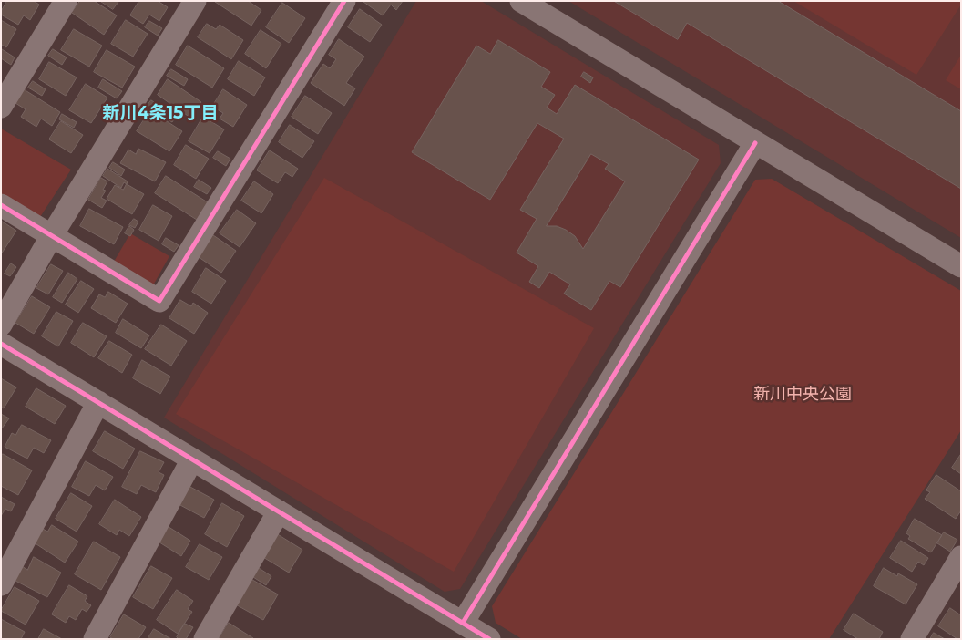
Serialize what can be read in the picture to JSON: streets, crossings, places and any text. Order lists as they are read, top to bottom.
{
  "districts": ["新川4条15丁目"],
  "parks": ["新川中央公園"]
}
